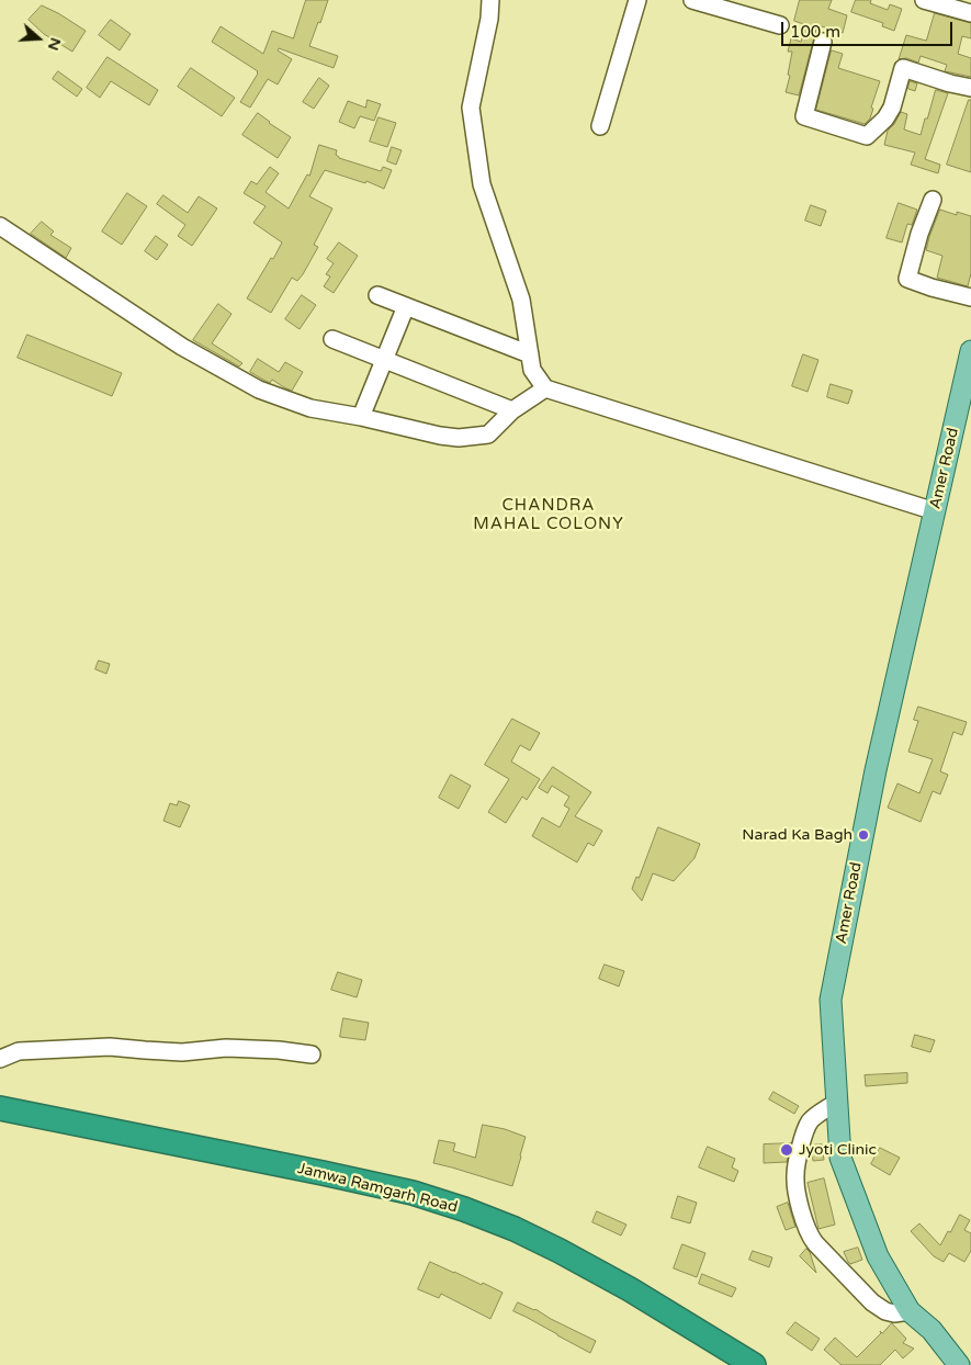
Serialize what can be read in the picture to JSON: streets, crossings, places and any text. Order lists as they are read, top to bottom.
{
  "streets": {
    "highway": ["Jamwa Ramgarh Road"],
    "main road": ["Amer Road"]
  },
  "districts": ["CHANDRA MAHAL COLONY"],
  "places": ["Narad Ka Bagh", "Jyoti Clinic"],
  "scale_bar": "100 m",
  "north": "right"
}
